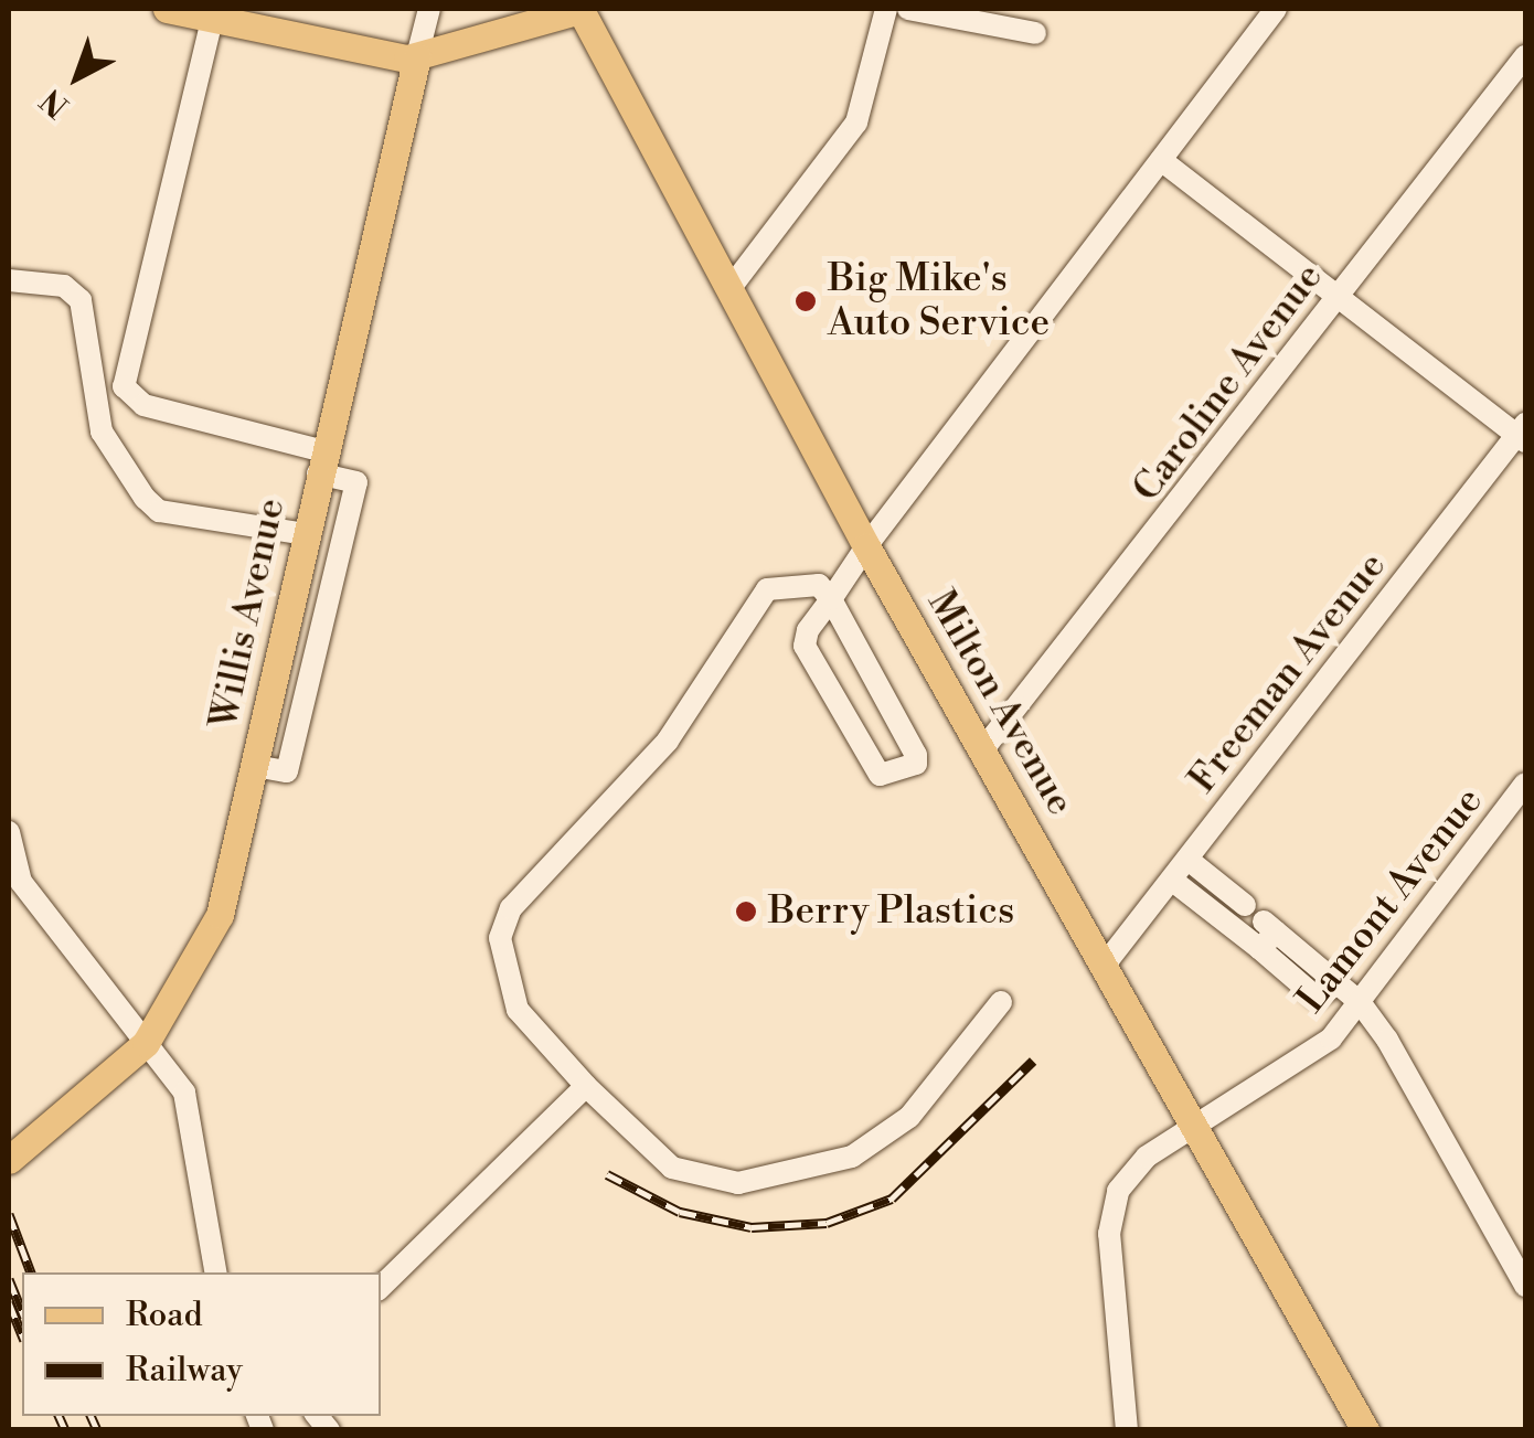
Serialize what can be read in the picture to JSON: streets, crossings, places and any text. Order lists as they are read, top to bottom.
{
  "streets": {
    "main road": ["Willis Avenue", "Milton Avenue"],
    "street": ["Caroline Avenue", "Freeman Avenue", "Lamont Avenue"]
  },
  "crossings": [
    ["Caroline Avenue", "Milton Avenue"],
    ["Freeman Avenue", "Milton Avenue"],
    ["Milton Avenue", "Lamont Avenue"]
  ],
  "places": ["Big Mike's Auto Service", "Berry Plastics"],
  "legend": ["Road", "Railway"],
  "north": "bottom left"
}
